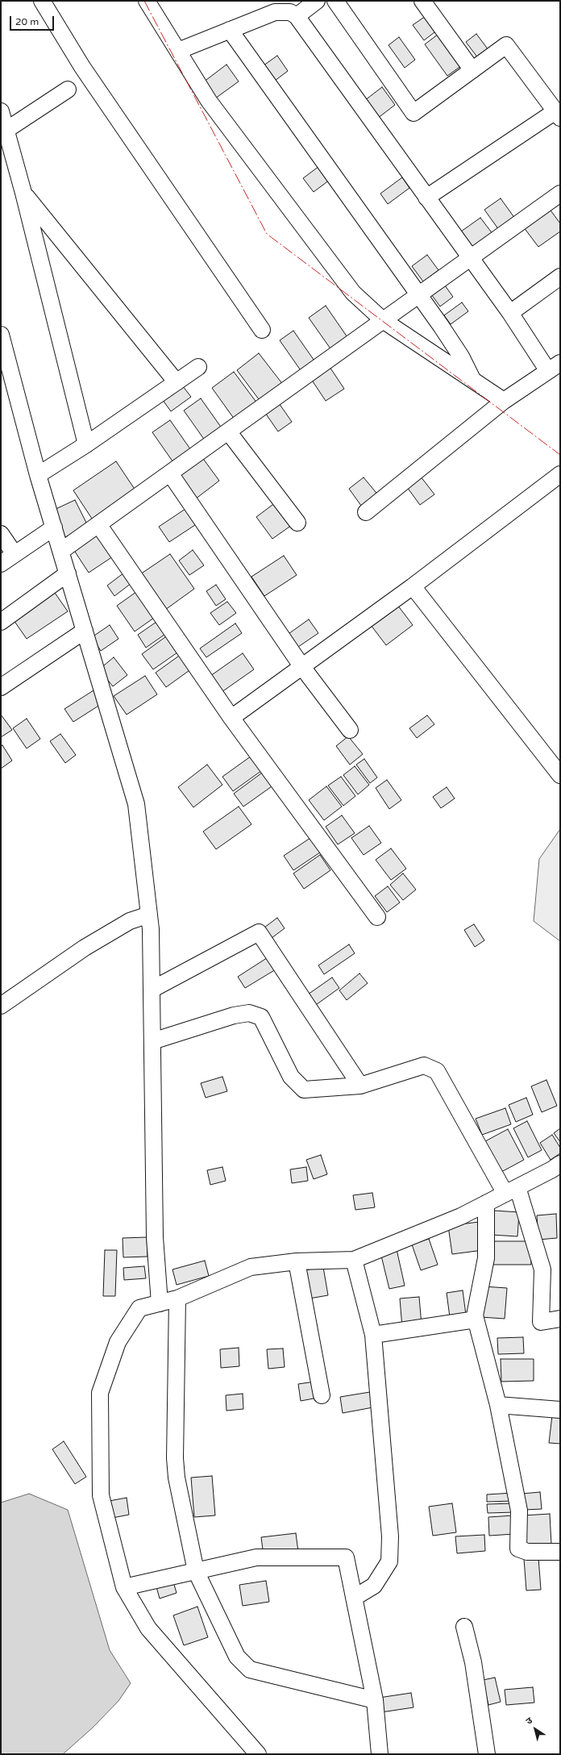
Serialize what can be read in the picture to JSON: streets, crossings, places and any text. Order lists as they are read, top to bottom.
{
  "scale_bar": "20 m",
  "north": "top left"
}
